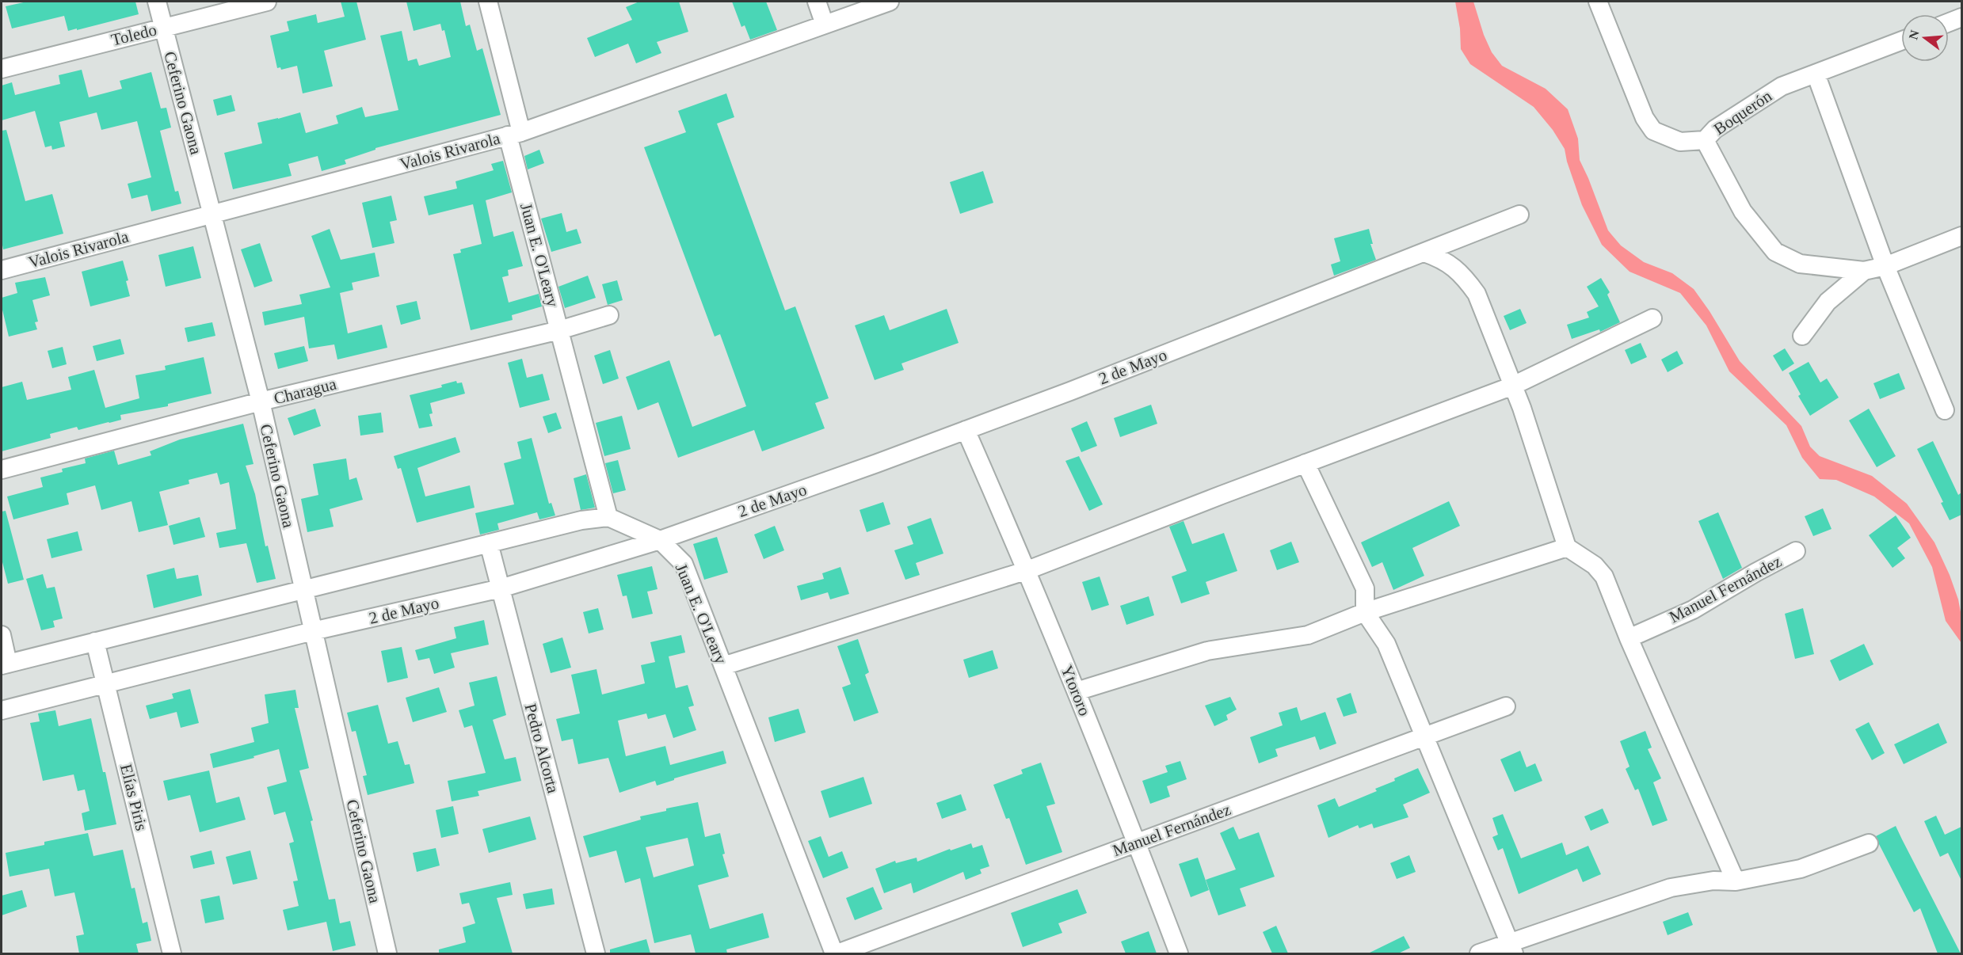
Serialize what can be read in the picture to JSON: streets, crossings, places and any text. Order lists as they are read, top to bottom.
{
  "streets": {
    "street": [
      "Toledo",
      "Ceferino Gaona",
      "Boquerón",
      "Valois Rivarola",
      "Juan E. O'Leary",
      "2 de Mayo",
      "Charagua",
      "Manuel Fernández",
      "Ytororo",
      "Pedro Alcorta",
      "Elías Piris"
    ]
  },
  "crossings": [
    ["Toledo", "Ceferino Gaona"],
    ["Ceferino Gaona", "Valois Rivarola"],
    ["Ceferino Gaona", "2 de Mayo"],
    ["Ceferino Gaona", "Charagua"],
    ["Valois Rivarola", "Juan E. O'Leary"],
    ["Juan E. O'Leary", "2 de Mayo"],
    ["Juan E. O'Leary", "Charagua"],
    ["Juan E. O'Leary", "Manuel Fernández"],
    ["2 de Mayo", "Ytororo"],
    ["2 de Mayo", "Pedro Alcorta"],
    ["2 de Mayo", "Elías Piris"],
    ["Manuel Fernández", "Ytororo"]
  ],
  "north": "left"
}
